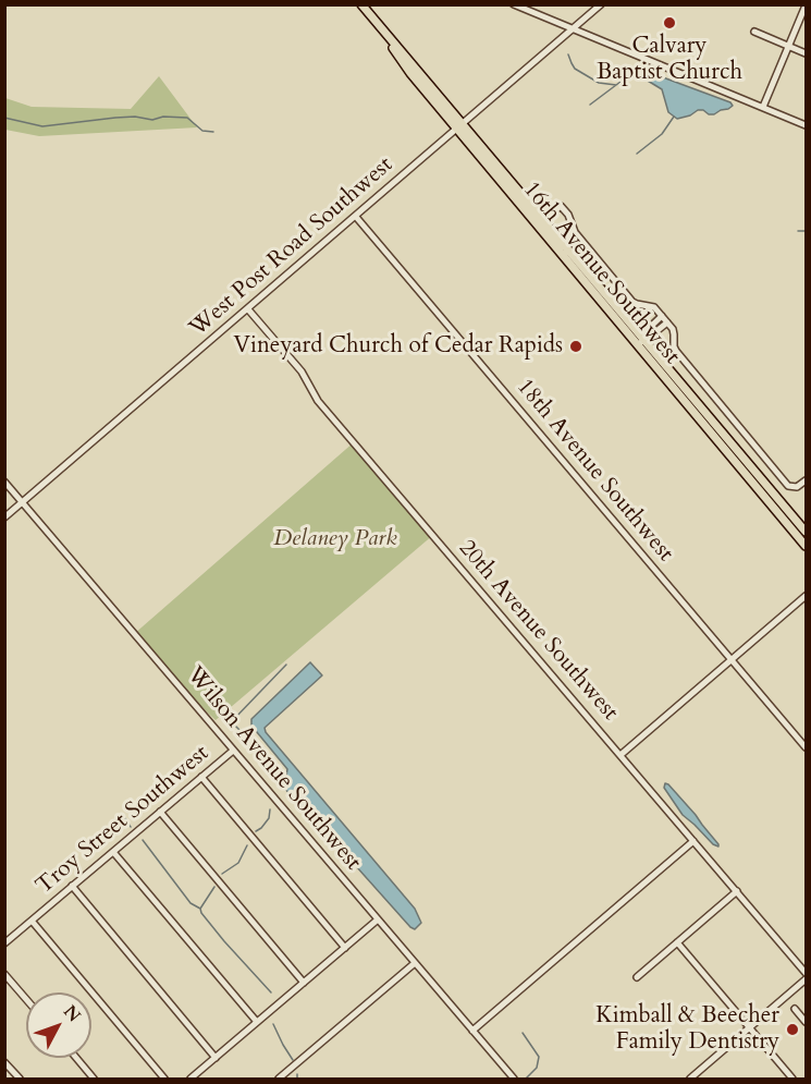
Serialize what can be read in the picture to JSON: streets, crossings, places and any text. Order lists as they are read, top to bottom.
{
  "streets": {
    "main road": ["16th Avenue Southwest"],
    "street": [
      "West Post Road Southwest",
      "18th Avenue Southwest",
      "20th Avenue Southwest",
      "Wilson Avenue Southwest",
      "Troy Street Southwest"
    ]
  },
  "crossings": [
    ["West Post Road Southwest", "16th Avenue Southwest"],
    ["West Post Road Southwest", "18th Avenue Southwest"],
    ["West Post Road Southwest", "20th Avenue Southwest"],
    ["West Post Road Southwest", "Wilson Avenue Southwest"],
    ["Wilson Avenue Southwest", "Troy Street Southwest"]
  ],
  "parks": ["Delaney Park"],
  "places": ["Calvary Baptist Church", "Vineyard Church of Cedar Rapids", "Kimball & Beecher Family Dentistry"],
  "north": "top right"
}
